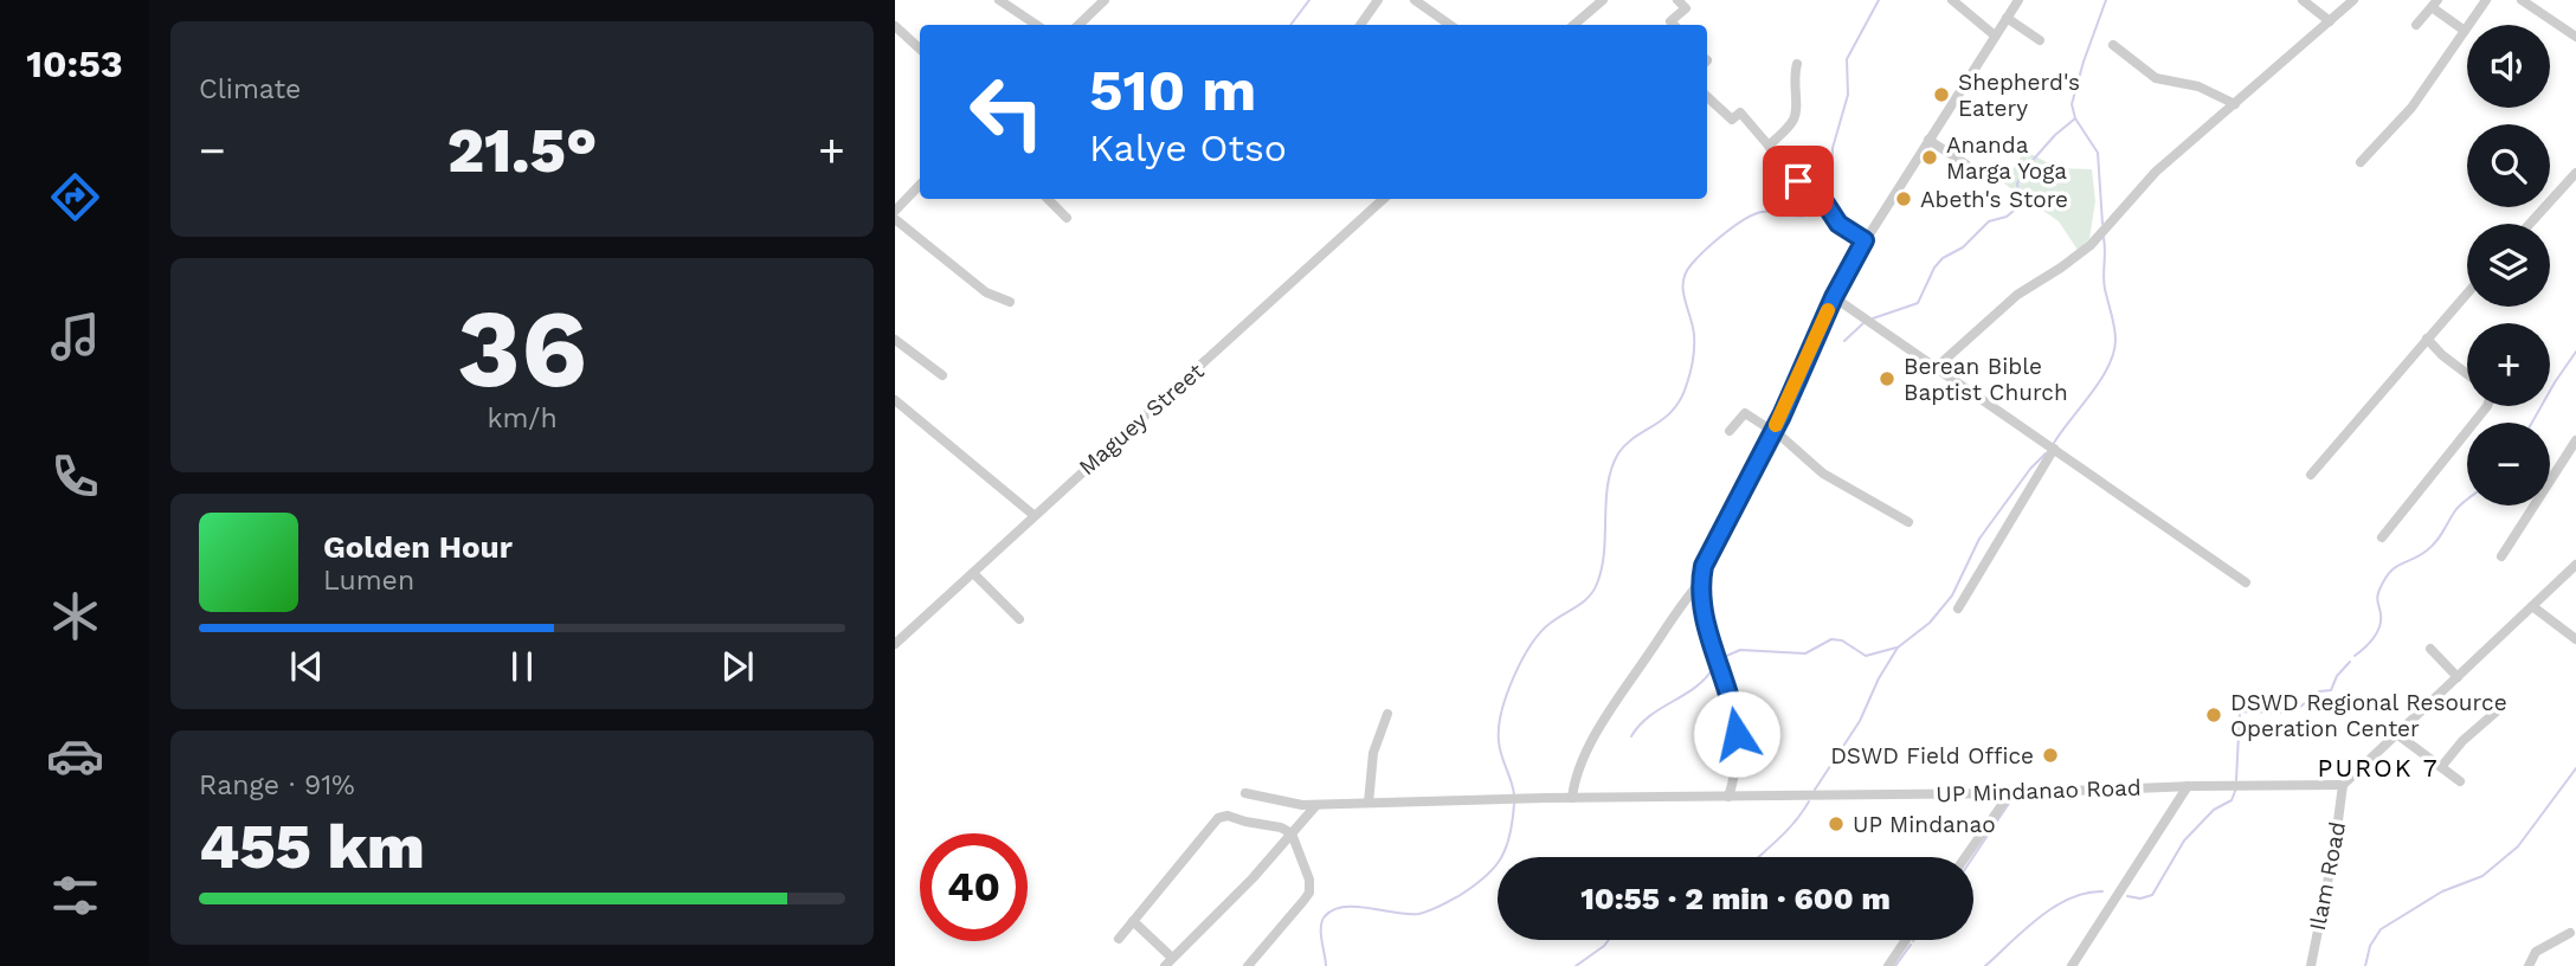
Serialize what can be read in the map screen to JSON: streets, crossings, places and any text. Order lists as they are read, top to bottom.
{
  "streets": {
    "street": ["Maguey Street", "UP Mindanao Road", "Ilam Road"]
  },
  "crossings": [
    ["UP Mindanao Road", "Ilam Road"]
  ],
  "districts": ["PUROK 7"],
  "places": [
    "Shepherd's Eatery",
    "Ananda Marga Yoga",
    "Abeth's Store",
    "Berean Bible Baptist Church",
    "DSWD Regional Resource Operation Center",
    "DSWD Field Office",
    "UP Mindanao"
  ],
  "page": {
    "tabs": "10:53",
    "tile": [
      "Climate",
      ["36", "km/h"],
      ["Range · 91%", "455 km"]
    ],
    "map_buttons": ["+", "−"],
    "turn": ["510 m", "Kalye Otso"],
    "heat": ["−", "21.5°", "+"],
    "song": ["Golden Hour", "Lumen"],
    "limit": "40",
    "trip": "10:55 · 2 min · 600 m"
  }
}
